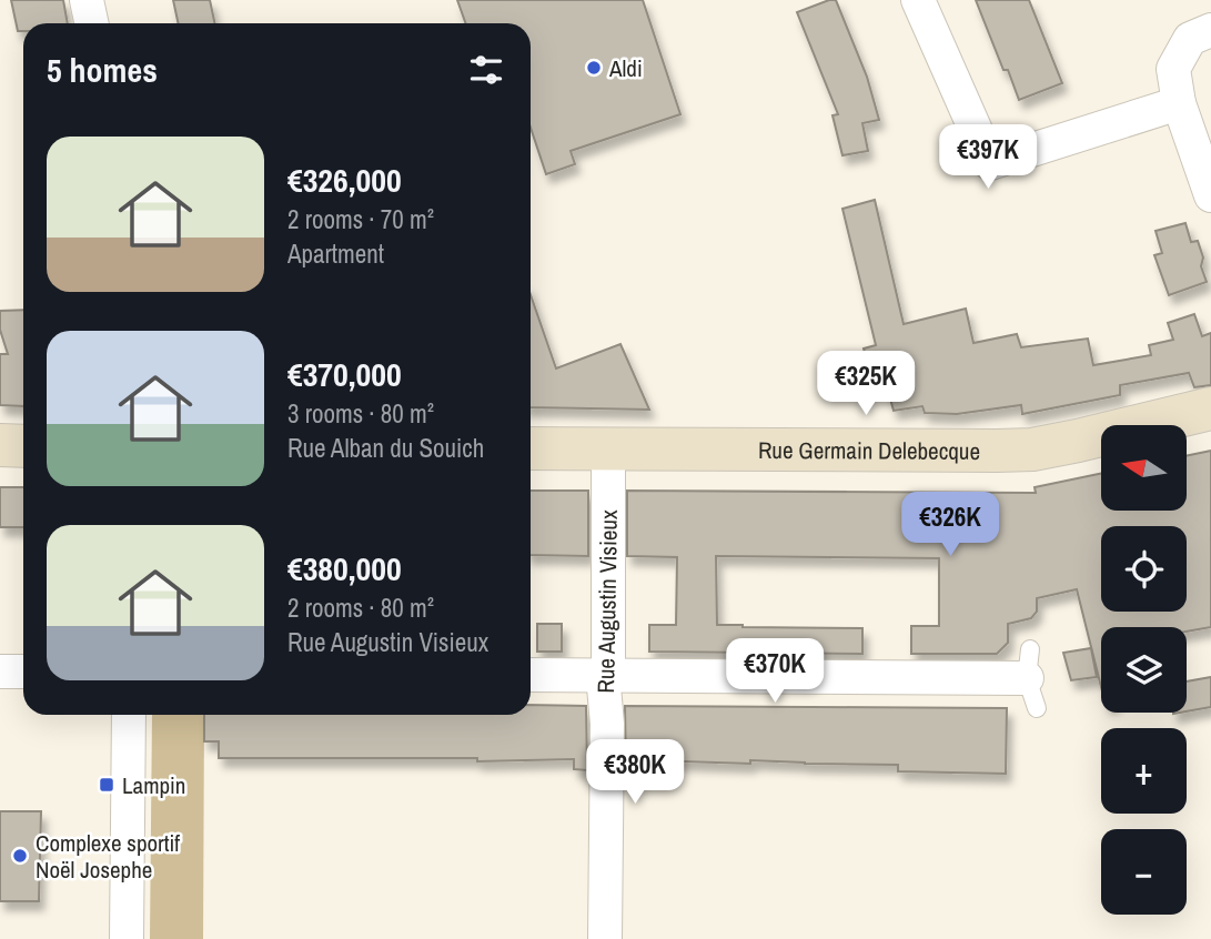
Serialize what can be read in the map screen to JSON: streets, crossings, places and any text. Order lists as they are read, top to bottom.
{
  "streets": {
    "street": ["Rue Germain Delebecque", "Rue Augustin Visieux"]
  },
  "crossings": [
    ["Rue Germain Delebecque", "Rue Augustin Visieux"]
  ],
  "places": {
    "other": ["Aldi", "Complexe sportif Noël Josephe"],
    "transit": ["Lampin"]
  },
  "north": "left",
  "page": {
    "heading": "5 homes",
    "list": [
      {
        "name": "€326,000",
        "note": "2 rooms · 70 m² · Apartment"
      },
      {
        "name": "€370,000",
        "note": "3 rooms · 80 m² · Rue Alban du Souich"
      },
      {
        "name": "€380,000",
        "note": "2 rooms · 80 m² · Rue Augustin Visieux"
      }
    ],
    "price": [
      "€397K",
      "€325K",
      "€326K",
      "€370K",
      "€380K"
    ],
    "map_buttons": ["+", "−"]
  }
}
